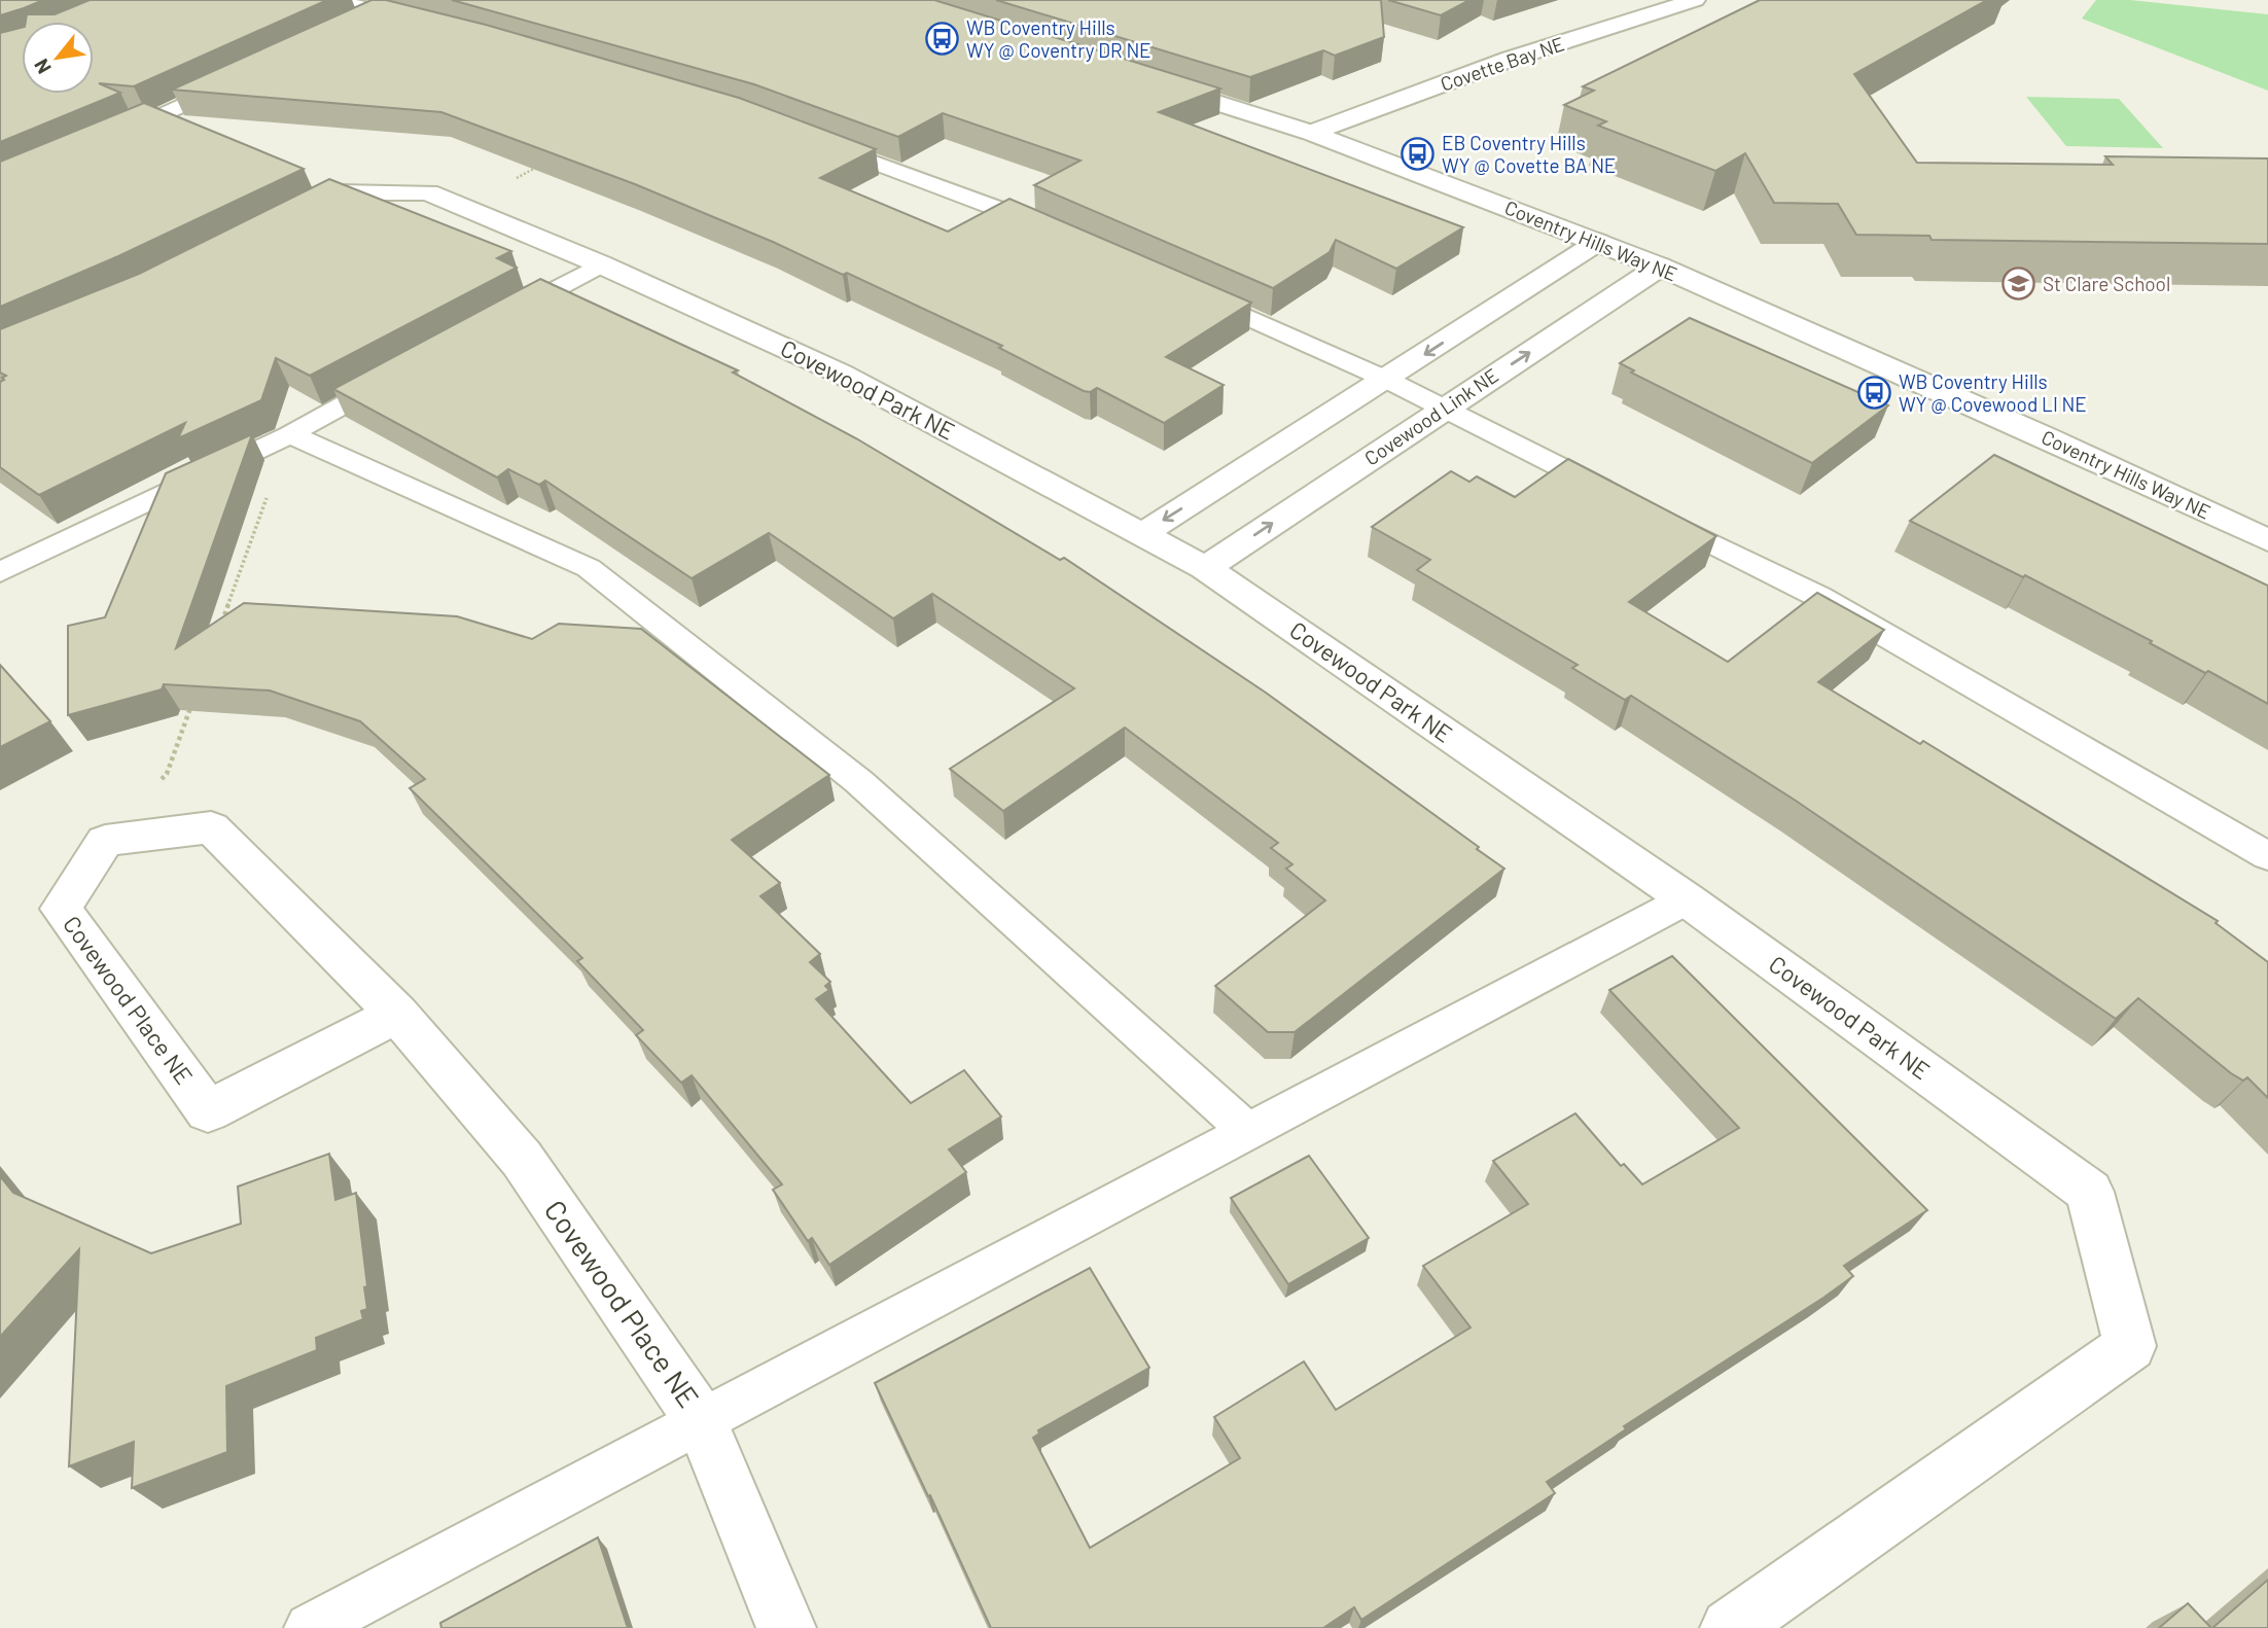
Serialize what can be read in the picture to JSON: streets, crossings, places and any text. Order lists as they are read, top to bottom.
{
  "streets": {
    "street": [
      "Covette Bay NE",
      "Coventry Hills Way NE",
      "Covewood Park NE",
      "Covewood Link NE",
      "Covewood Place NE"
    ]
  },
  "crossings": [
    ["Covette Bay NE", "Coventry Hills Way NE"],
    ["Coventry Hills Way NE", "Covewood Link NE"],
    ["Covewood Park NE", "Covewood Link NE"]
  ],
  "places": {
    "bus stop": ["WB Coventry Hills WY @ Coventry DR NE", "EB Coventry Hills WY @ Covette BA NE", "WB Coventry Hills WY @ Covewood LI NE"],
    "school or university": ["St Clare School"]
  },
  "north": "bottom left"
}
